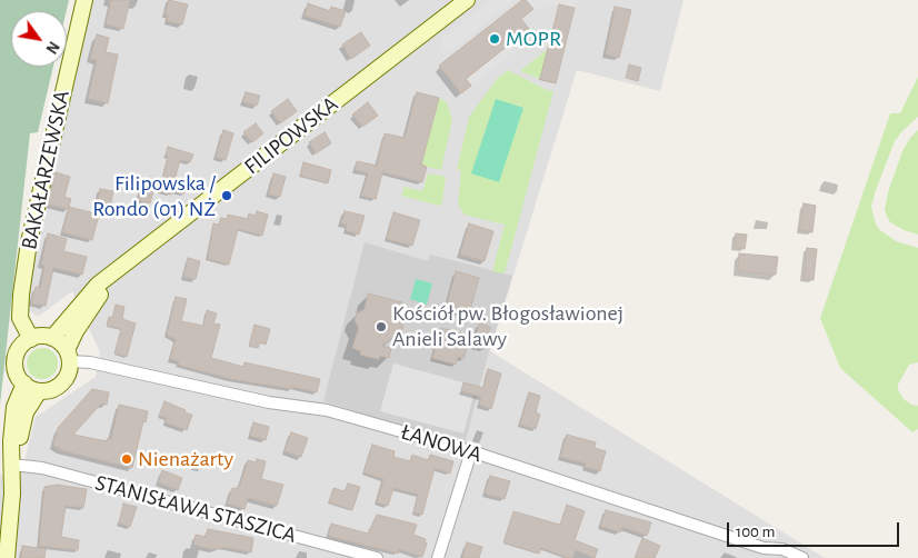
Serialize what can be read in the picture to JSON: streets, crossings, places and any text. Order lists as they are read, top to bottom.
{
  "streets": {
    "street": [
      "FILIPOWSKA",
      "BAKAŁARZEWSKA",
      "ŁANOWA",
      "STANISŁAWA STASZICA"
    ]
  },
  "crossings": [
    ["FILIPOWSKA", "BAKAŁARZEWSKA"],
    ["FILIPOWSKA", "ŁANOWA"],
    ["BAKAŁARZEWSKA", "ŁANOWA"]
  ],
  "places": [
    "MOPR",
    "Filipowska / Rondo (01) NŻ",
    "Kościół pw. Błogosławionej Anieli Salawy",
    "Nienażarty"
  ],
  "scale_bar": "100 m",
  "north": "bottom right"
}
